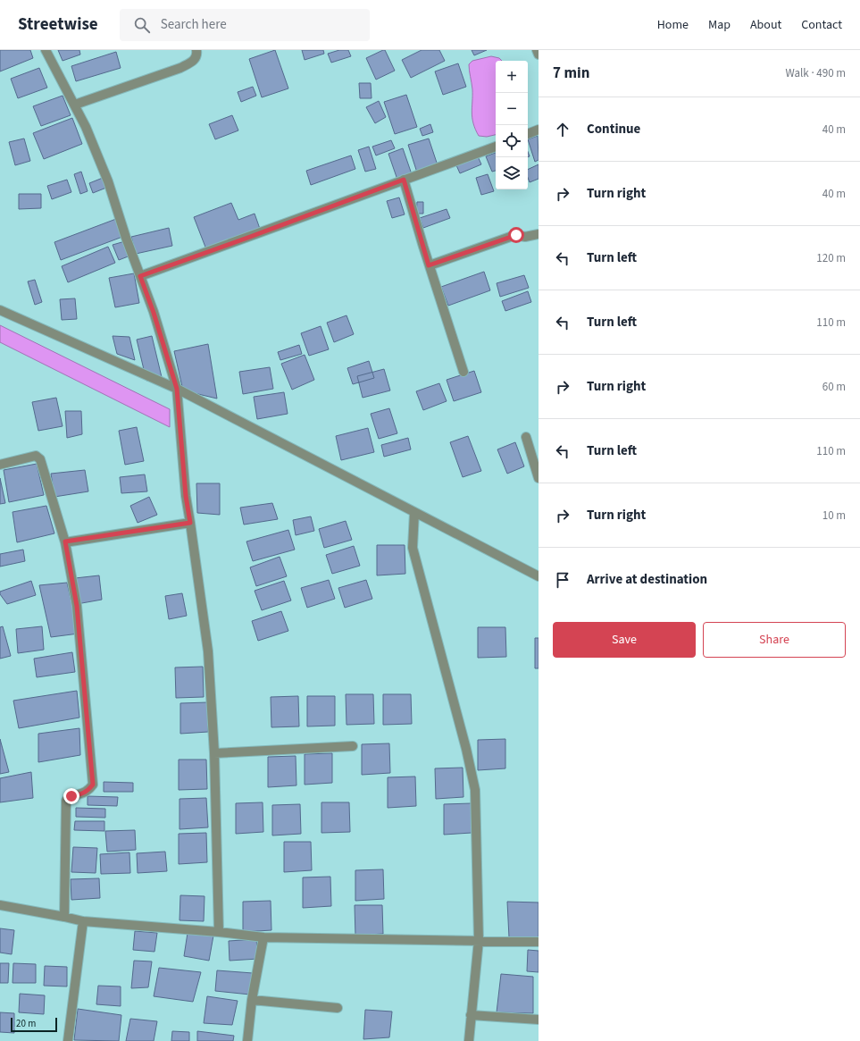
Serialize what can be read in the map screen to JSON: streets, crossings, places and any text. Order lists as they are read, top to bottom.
{
  "scale_bar": "20 m",
  "page": {
    "header": "Streetwise",
    "search": "Search here",
    "nav": [
      "Home",
      "Map",
      "About",
      "Contact"
    ],
    "heading": ["7 min", "Walk · 490 m"],
    "map_buttons": ["+", "−"],
    "list": [
      ["Continue", "40 m"],
      ["Turn right", "40 m"],
      ["Turn left", "120 m"],
      ["Turn left", "110 m"],
      ["Turn right", "60 m"],
      ["Turn left", "110 m"],
      ["Turn right", "10 m"],
      "Arrive at destination"
    ],
    "buttons": ["Save", "Share"],
    "scale": "20 m"
  }
}
